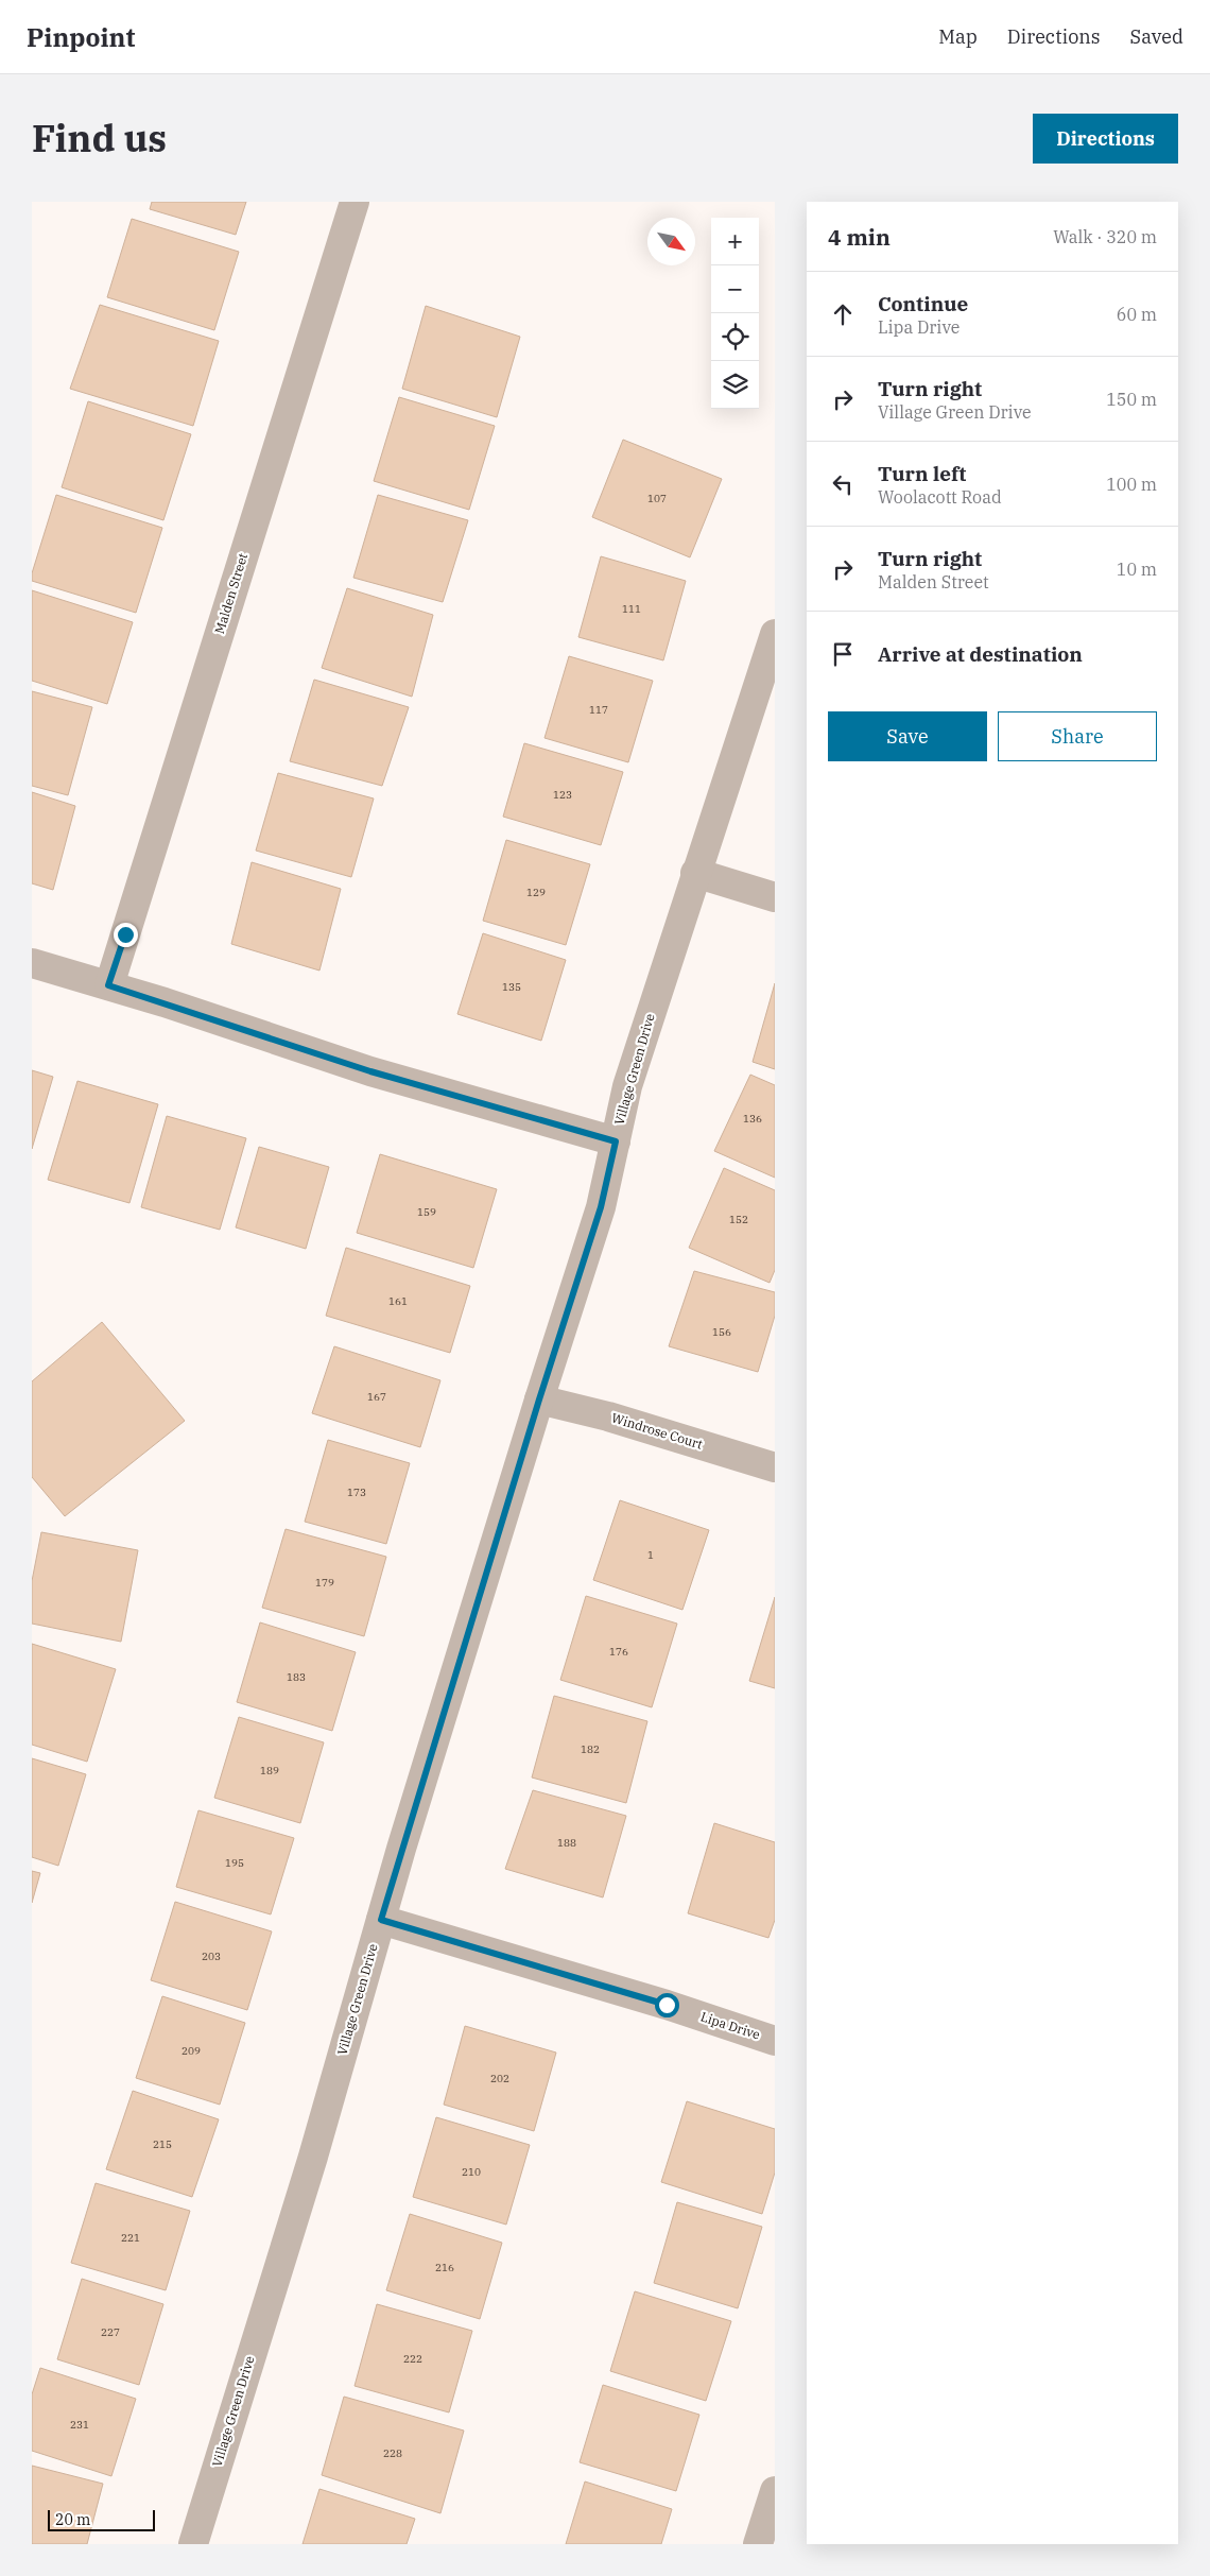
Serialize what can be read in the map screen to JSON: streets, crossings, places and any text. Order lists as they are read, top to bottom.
{
  "streets": {
    "street": [
      "Malden Street",
      "Village Green Drive",
      "Windrose Court",
      "Lipa Drive"
    ]
  },
  "crossings": [
    ["Village Green Drive", "Windrose Court"],
    ["Village Green Drive", "Lipa Drive"]
  ],
  "house_numbers": [
    "107",
    "111",
    "117",
    "123",
    "129",
    "135",
    "136",
    "159",
    "152",
    "161",
    "156",
    "167",
    "173",
    "1",
    "179",
    "176",
    "183",
    "182",
    "189",
    "188",
    "195",
    "203",
    "209",
    "202",
    "215",
    "210",
    "221",
    "216",
    "227",
    "222",
    "231",
    "228"
  ],
  "scale_bar": "20 m",
  "north": "bottom right",
  "page": {
    "header": "Pinpoint",
    "nav": ["Map", "Directions", "Saved"],
    "title": "Find us",
    "buttons": [
      "Directions",
      ["Save", "Share"]
    ],
    "heading": ["4 min", "Walk · 320 m"],
    "map_buttons": ["+", "−"],
    "list": [
      ["Continue", "Lipa Drive", "60 m"],
      ["Turn right", "Village Green Drive", "150 m"],
      ["Turn left", "Woolacott Road", "100 m"],
      ["Turn right", "Malden Street", "10 m"],
      "Arrive at destination"
    ],
    "scale": "20 m"
  }
}
